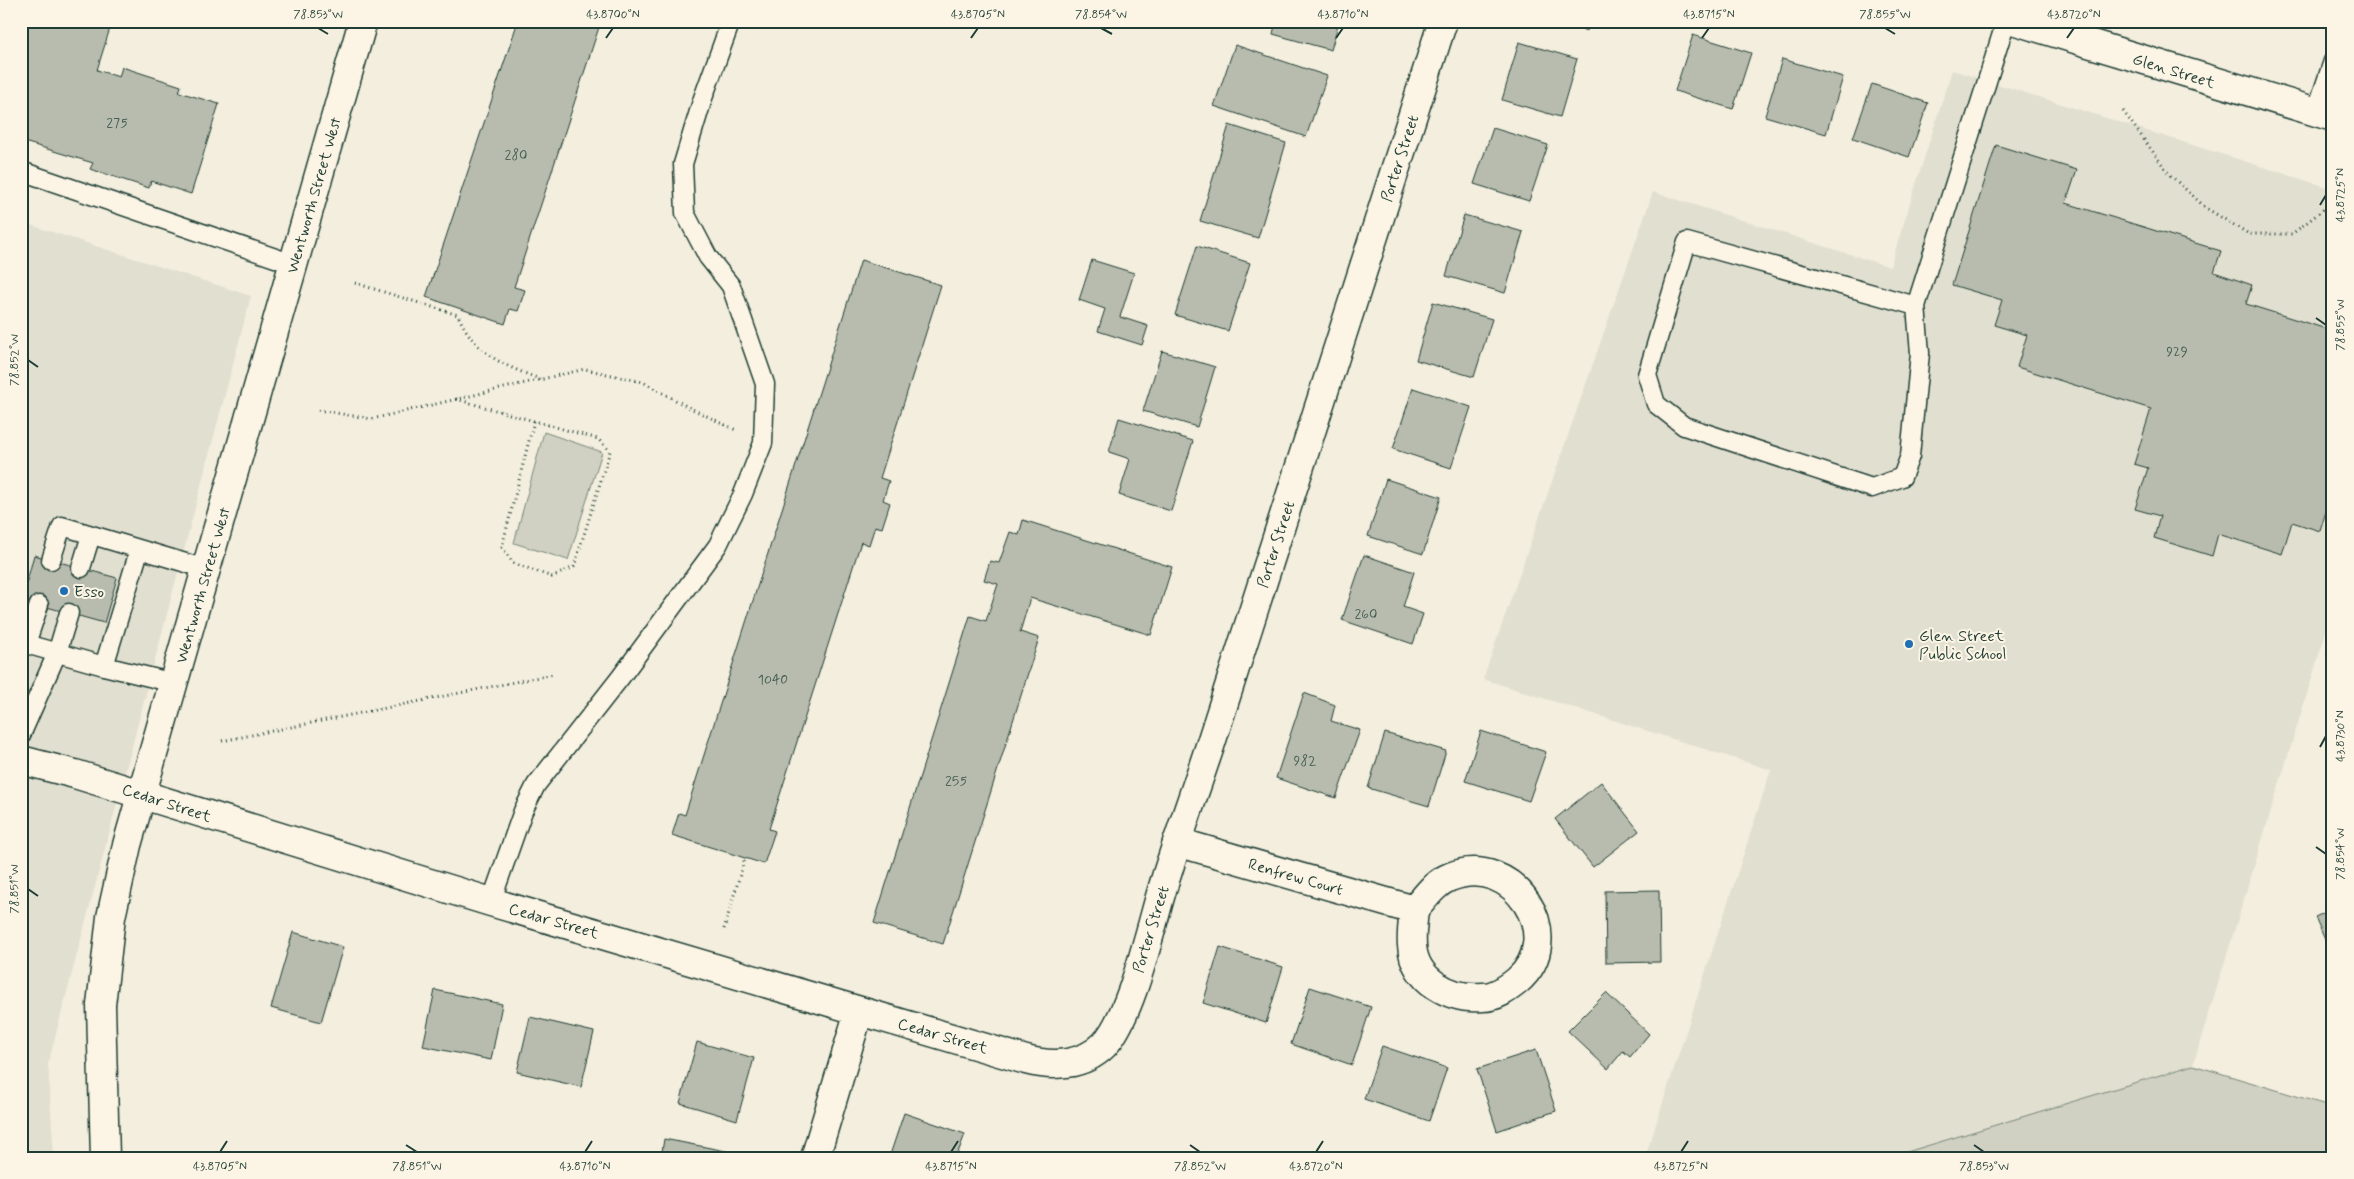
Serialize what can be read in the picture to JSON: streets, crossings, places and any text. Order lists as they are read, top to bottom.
{
  "streets": {
    "street": [
      "Glen Street",
      "Porter Street",
      "Wentworth Street West",
      "Cedar Street",
      "Renfrew Court"
    ]
  },
  "crossings": [
    ["Porter Street", "Cedar Street"],
    ["Porter Street", "Renfrew Court"],
    ["Wentworth Street West", "Cedar Street"]
  ],
  "places": ["Esso", "Glen Street Public School"],
  "house_numbers": [
    "275",
    "280",
    "929",
    "260",
    "1040",
    "982",
    "255"
  ],
  "coordinates": [
    "78.853°W",
    "43.8700°N",
    "43.8705°N",
    "78.854°W",
    "43.8710°N",
    "43.8715°N",
    "78.855°W",
    "43.8720°N",
    "43.8725°N",
    "78.852°W",
    "43.8730°N",
    "78.851°W"
  ]
}
